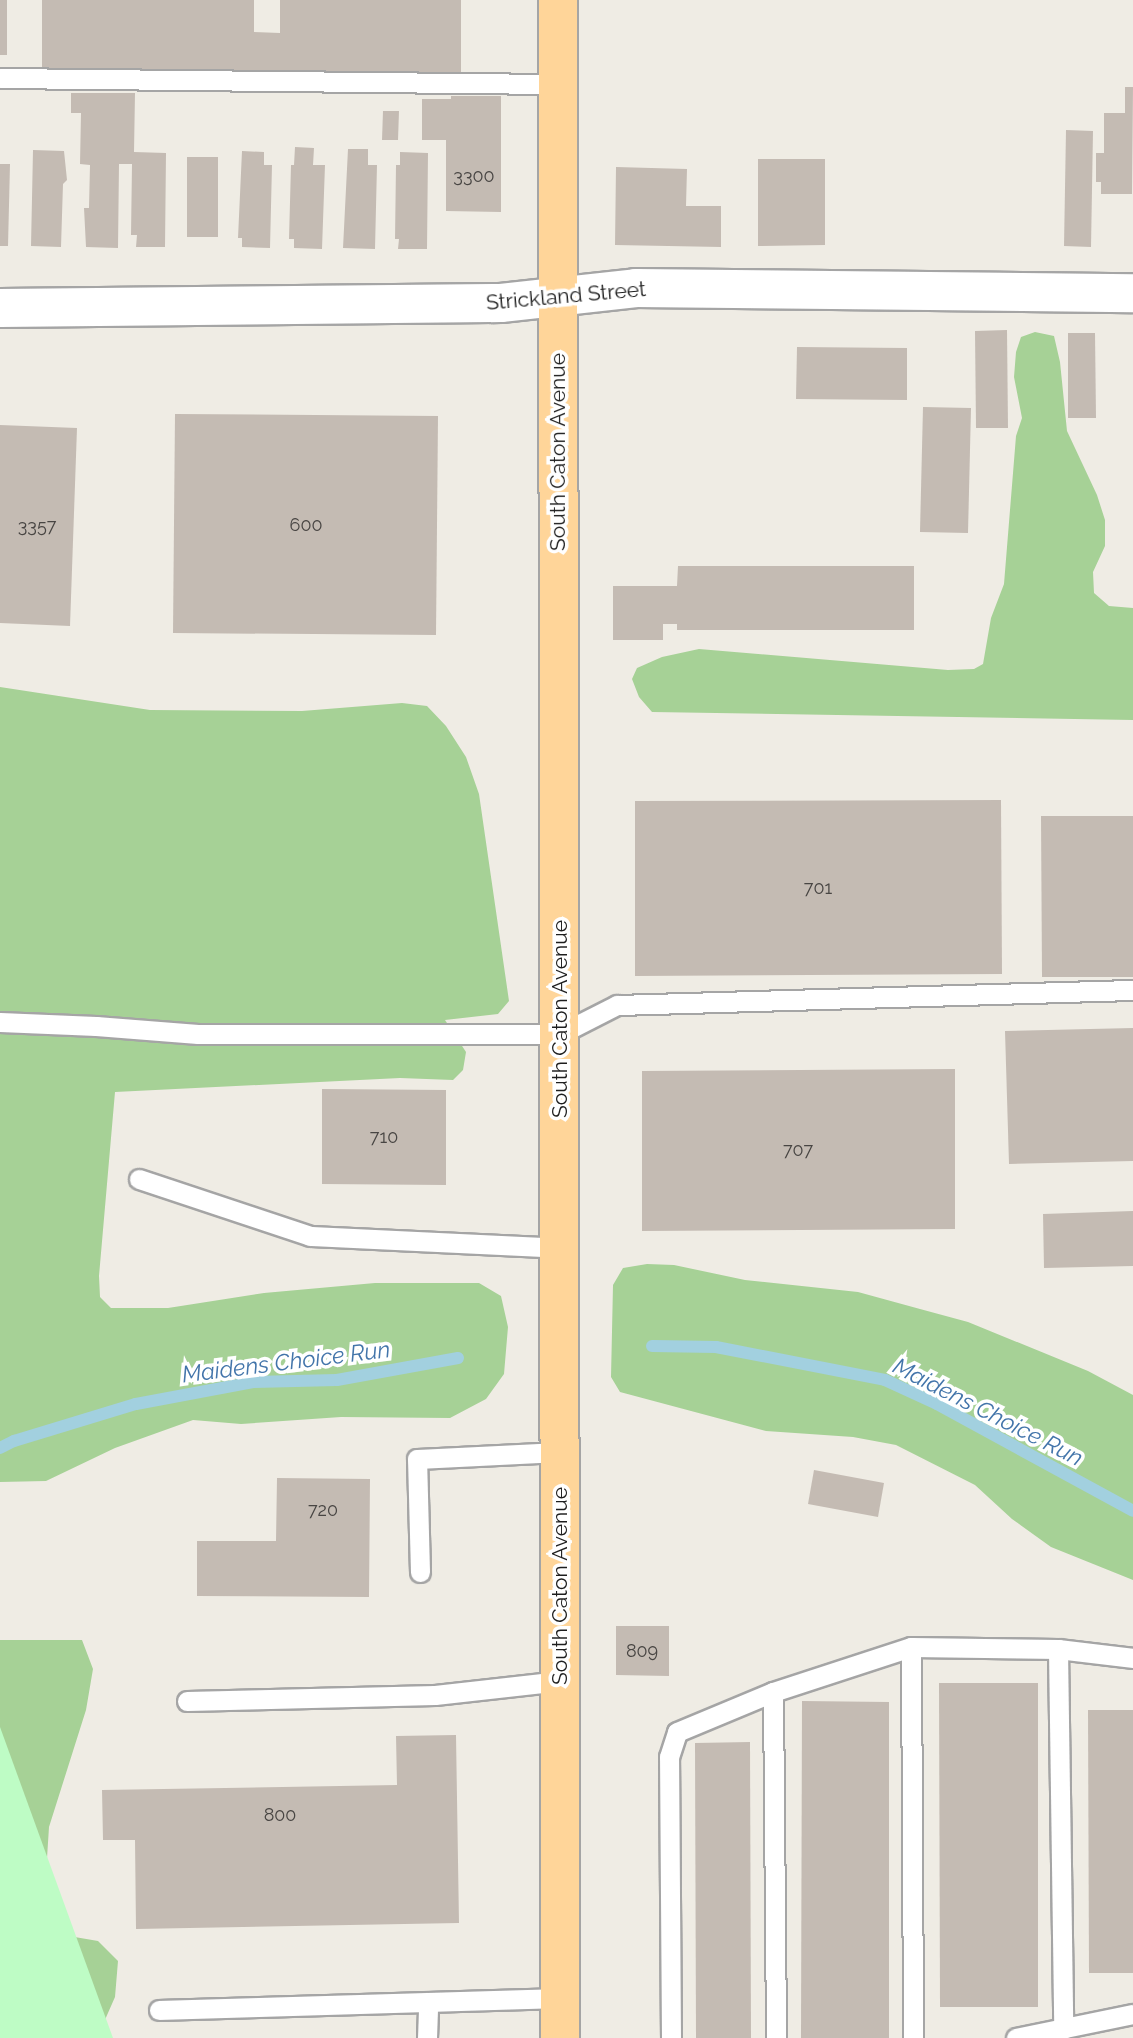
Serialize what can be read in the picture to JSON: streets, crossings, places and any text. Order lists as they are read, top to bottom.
{
  "streets": {
    "main road": ["South Caton Avenue"],
    "street": ["Strickland Street"]
  },
  "crossings": [
    ["Strickland Street", "South Caton Avenue"]
  ],
  "water": ["Maidens Choice Run"],
  "house_numbers": [
    "3300",
    "600",
    "3357",
    "701",
    "710",
    "707",
    "720",
    "809",
    "800"
  ]
}
